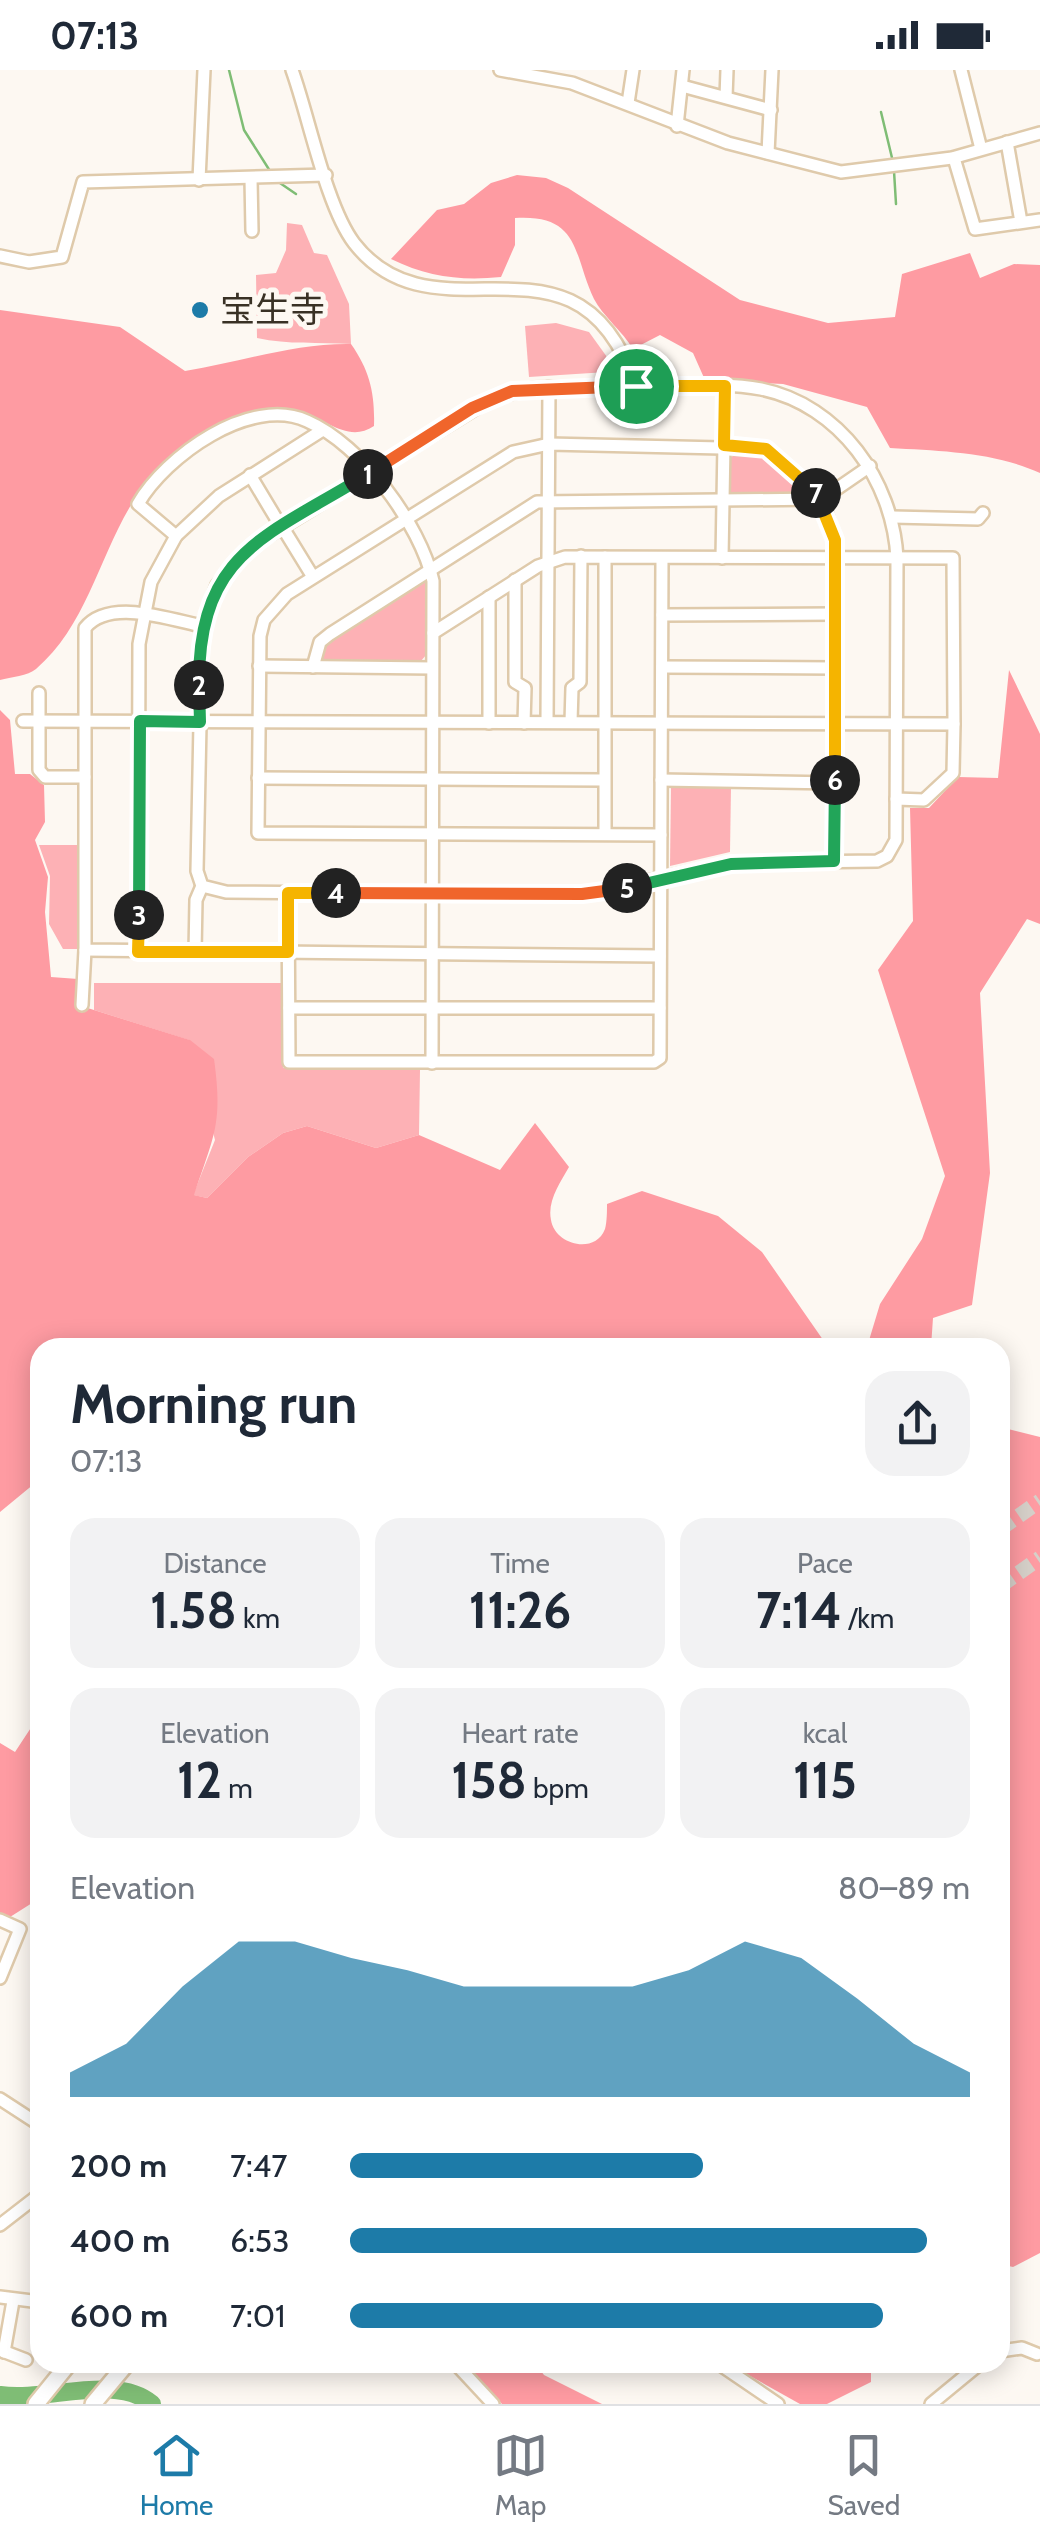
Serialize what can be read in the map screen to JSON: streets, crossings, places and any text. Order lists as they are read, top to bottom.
{
  "places": ["宝生寺"],
  "page": {
    "status": "07:13",
    "pins": [
      "1",
      "7",
      "2",
      "6",
      "5",
      "4",
      "3"
    ],
    "heading": ["Morning run", "07:13"],
    "stats": [
      ["Distance", "1.58 km"],
      ["Time", "11:26"],
      ["Pace", "7:14 /km"],
      ["Elevation", "12 m"],
      ["Heart rate", "158 bpm"],
      ["kcal", "115"]
    ],
    "chart": ["Elevation", "80–89 m"],
    "list": [
      {
        "name": "200 m",
        "note": "7:47"
      },
      {
        "name": "400 m",
        "note": "6:53"
      },
      {
        "name": "600 m",
        "note": "7:01"
      }
    ],
    "tabs": ["Home", "Map", "Saved"]
  }
}
